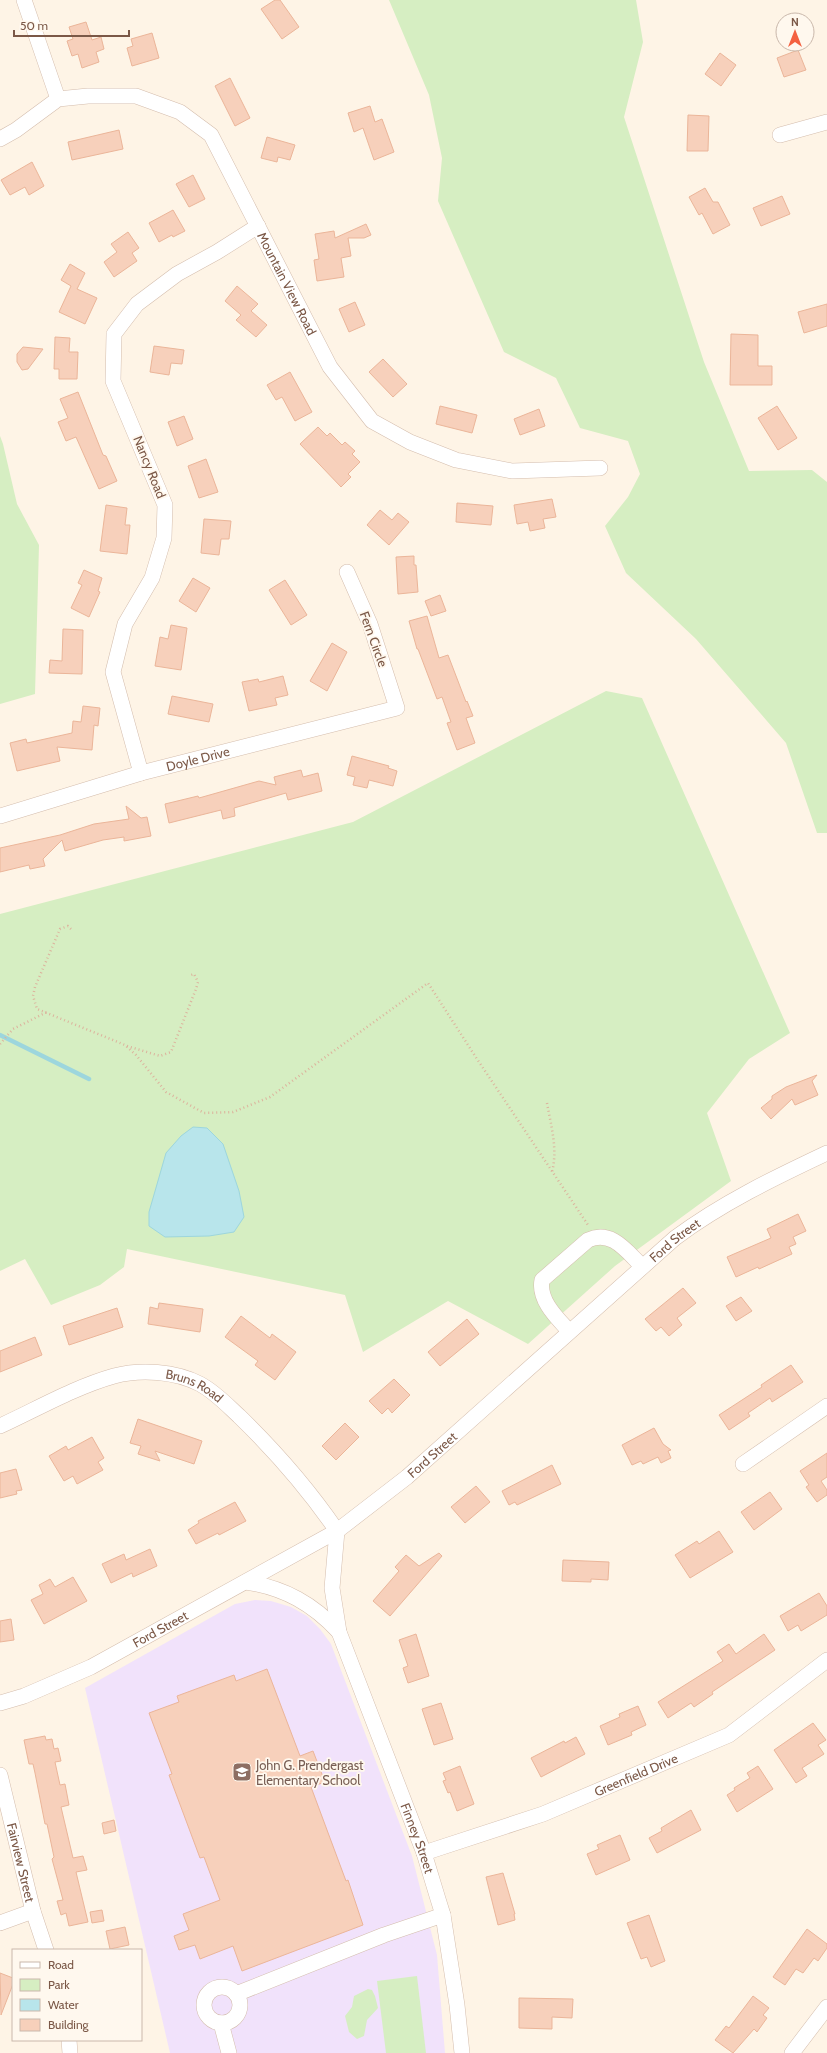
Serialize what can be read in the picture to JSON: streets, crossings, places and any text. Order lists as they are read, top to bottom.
{
  "streets": {
    "street": [
      "Mountain View Road",
      "Nancy Road",
      "Fern Circle",
      "Doyle Drive",
      "Ford Street",
      "Bruns Road",
      "Greenfield Drive",
      "Finney Street",
      "Fairview Street"
    ]
  },
  "crossings": [
    ["Mountain View Road", "Nancy Road"],
    ["Nancy Road", "Doyle Drive"],
    ["Fern Circle", "Doyle Drive"],
    ["Ford Street", "Bruns Road"],
    ["Ford Street", "Finney Street"],
    ["Bruns Road", "Finney Street"],
    ["Greenfield Drive", "Finney Street"]
  ],
  "places": {
    "school or university": ["John G. Prendergast Elementary School"]
  },
  "legend": [
    "Road",
    "Park",
    "Water",
    "Building"
  ],
  "scale_bar": "50 m",
  "north": "top"
}
